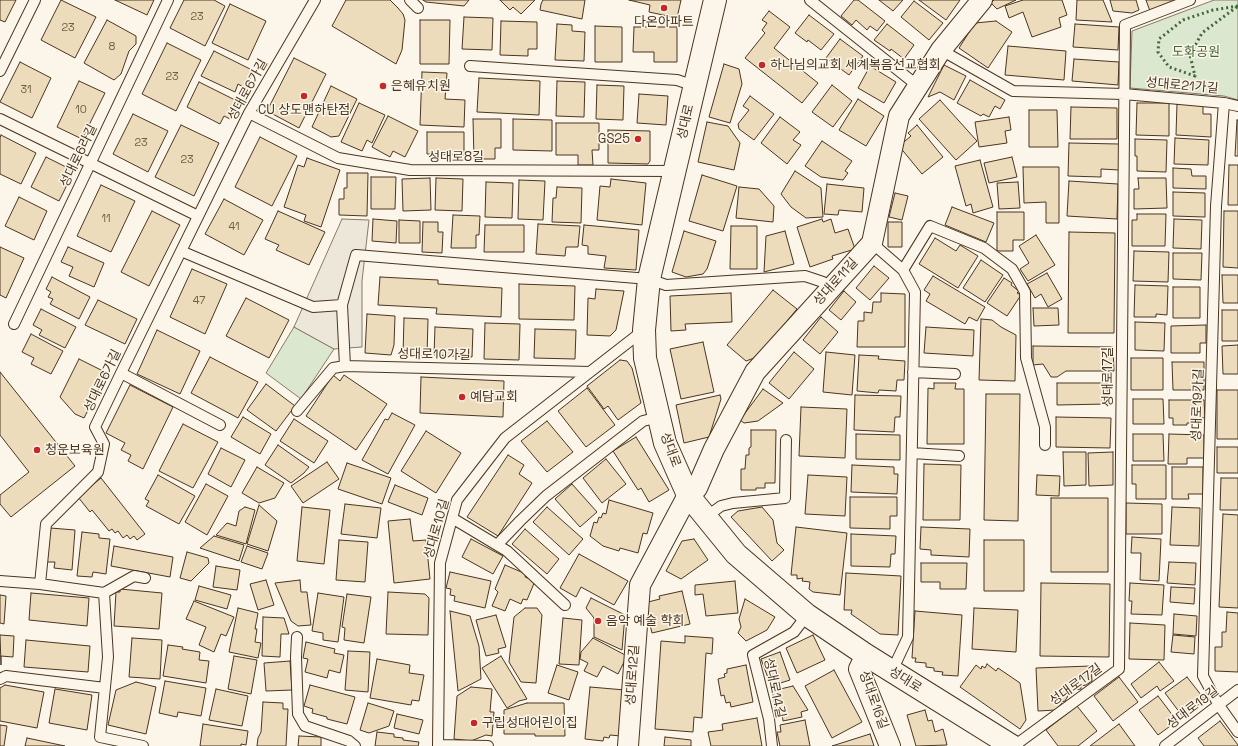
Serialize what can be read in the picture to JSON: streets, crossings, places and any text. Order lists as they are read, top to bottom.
{
  "streets": {
    "street": [
      "성대로",
      "성대로11길",
      "성대로12길",
      "성대로16길"
    ],
    "lane": [
      "성대로21가길",
      "성대로6가길",
      "성대로6라길",
      "성대로8길",
      "성대로10가길",
      "성대로17길",
      "성대로19가길",
      "성대로10길",
      "성대로14길",
      "성대로19길"
    ]
  },
  "crossings": [
    ["성대로21가길", "성대로17길"],
    ["성대로21가길", "성대로19가길"],
    ["성대로6가길", "성대로8길"],
    ["성대로", "성대로8길"],
    ["성대로", "성대로11길"],
    ["성대로", "성대로17길"],
    ["성대로", "성대로10길"],
    ["성대로", "성대로12길"],
    ["성대로", "성대로14길"],
    ["성대로", "성대로16길"],
    ["성대로11길", "성대로12길"],
    ["성대로10가길", "성대로10길"],
    ["성대로19가길", "성대로19길"]
  ],
  "parks": ["도화공원"],
  "places": [
    "다온아파트",
    "하나님의교회 세계복음선교협회",
    "은혜유치원",
    "CU 상도맨하탄점",
    "GS25",
    "예담교회",
    "청운보육원",
    "음악 예술 학회",
    "구립성대어린이집"
  ],
  "house_numbers": [
    "23",
    "23",
    "8",
    "23",
    "31",
    "10",
    "23",
    "23",
    "11",
    "41",
    "47"
  ]
}
